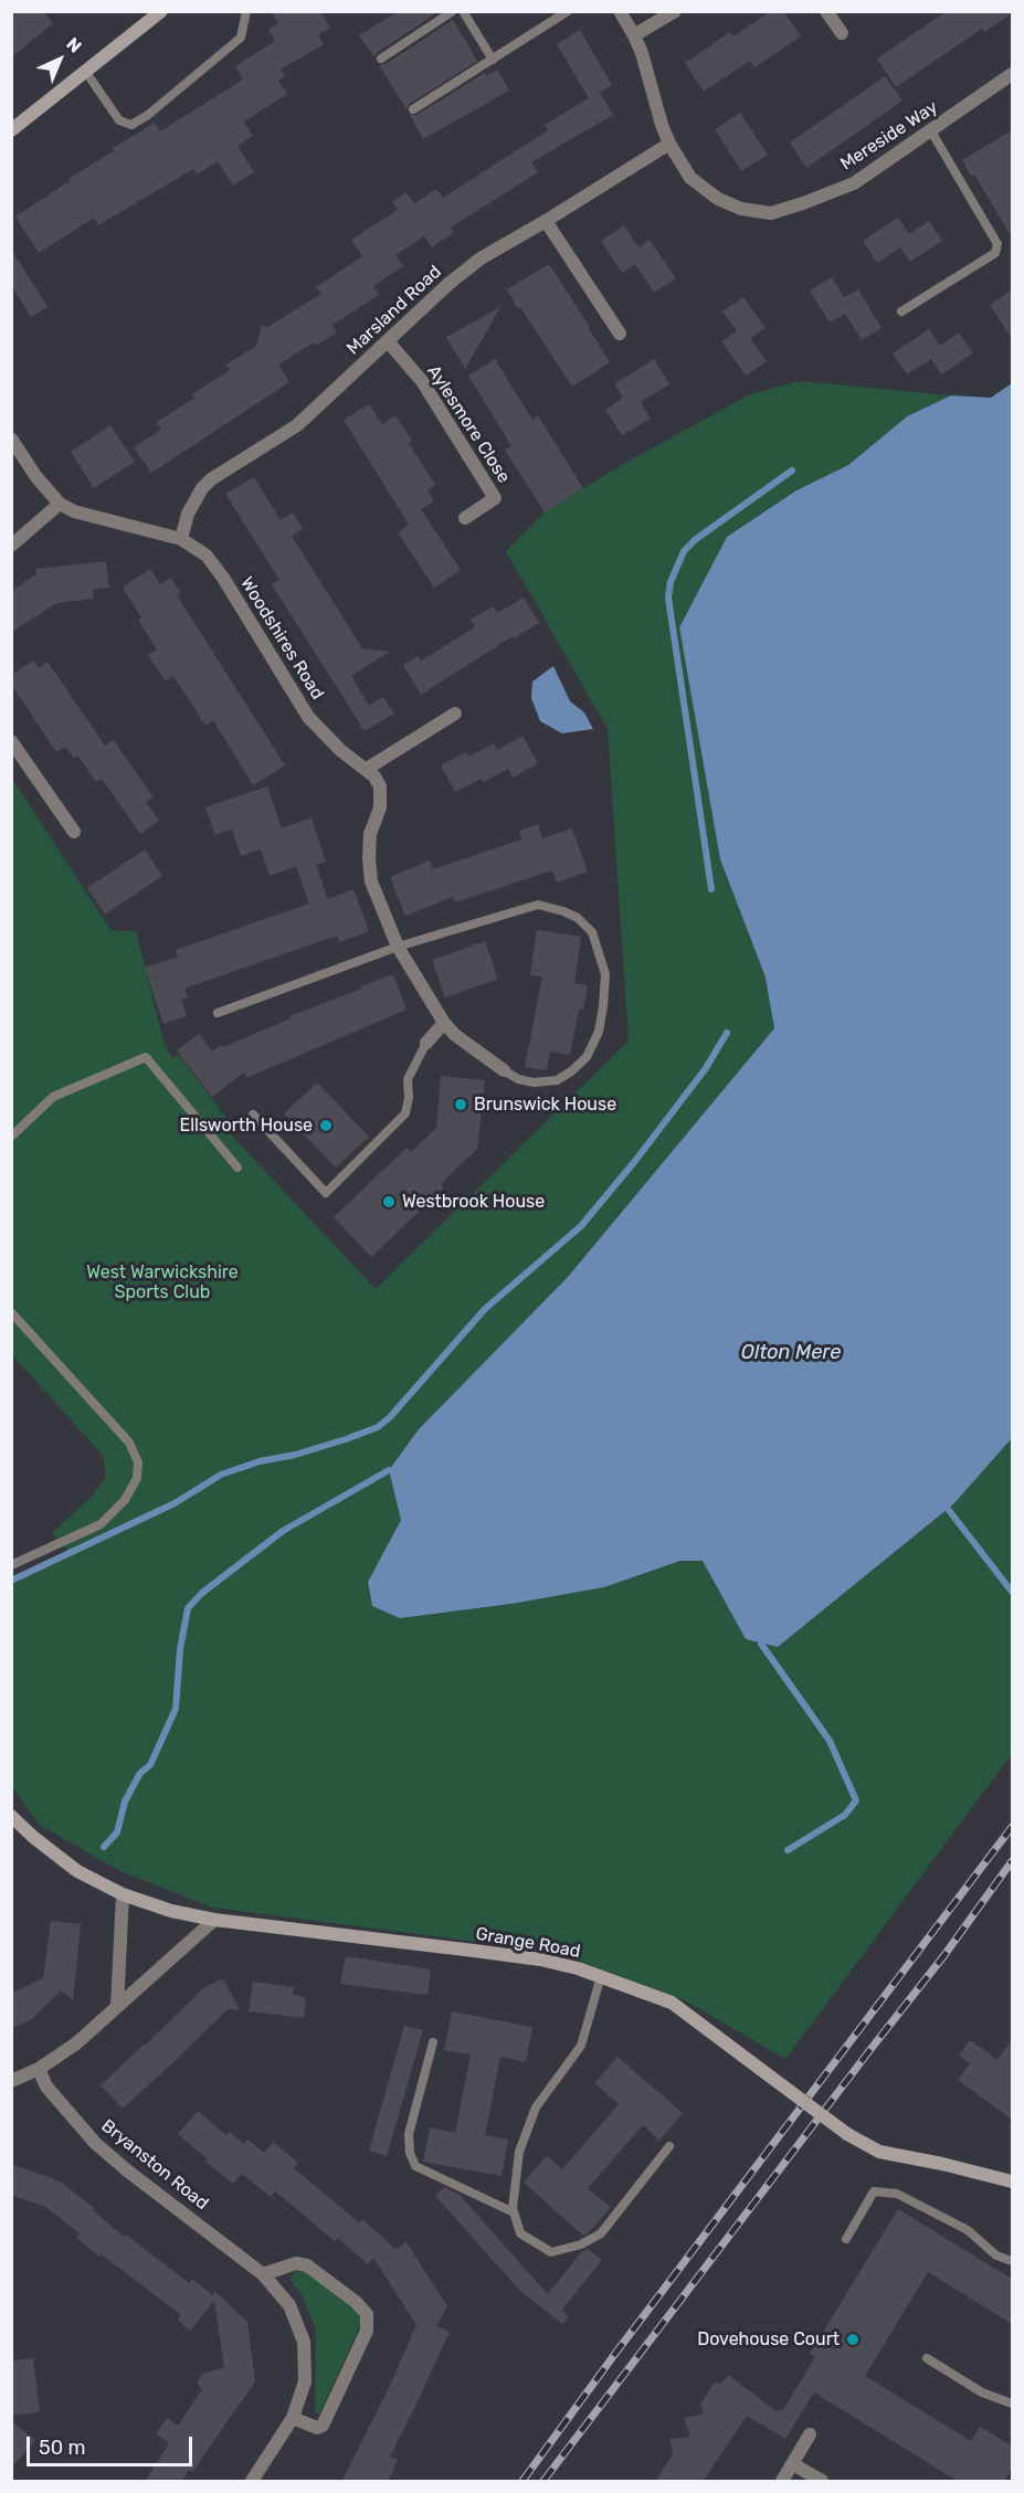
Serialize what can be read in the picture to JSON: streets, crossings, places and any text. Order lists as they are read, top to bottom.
{
  "streets": {
    "street": [
      "Mereside Way",
      "Marsland Road",
      "Aylesmore Close",
      "Woodshires Road",
      "Grange Road",
      "Bryanston Road"
    ]
  },
  "crossings": [
    ["Mereside Way", "Marsland Road"],
    ["Marsland Road", "Aylesmore Close"],
    ["Marsland Road", "Woodshires Road"]
  ],
  "water": ["Olton Mere"],
  "parks": ["West Warwickshire Sports Club"],
  "places": [
    "Brunswick House",
    "Ellsworth House",
    "Westbrook House",
    "Dovehouse Court"
  ],
  "scale_bar": "50 m",
  "north": "top right"
}
